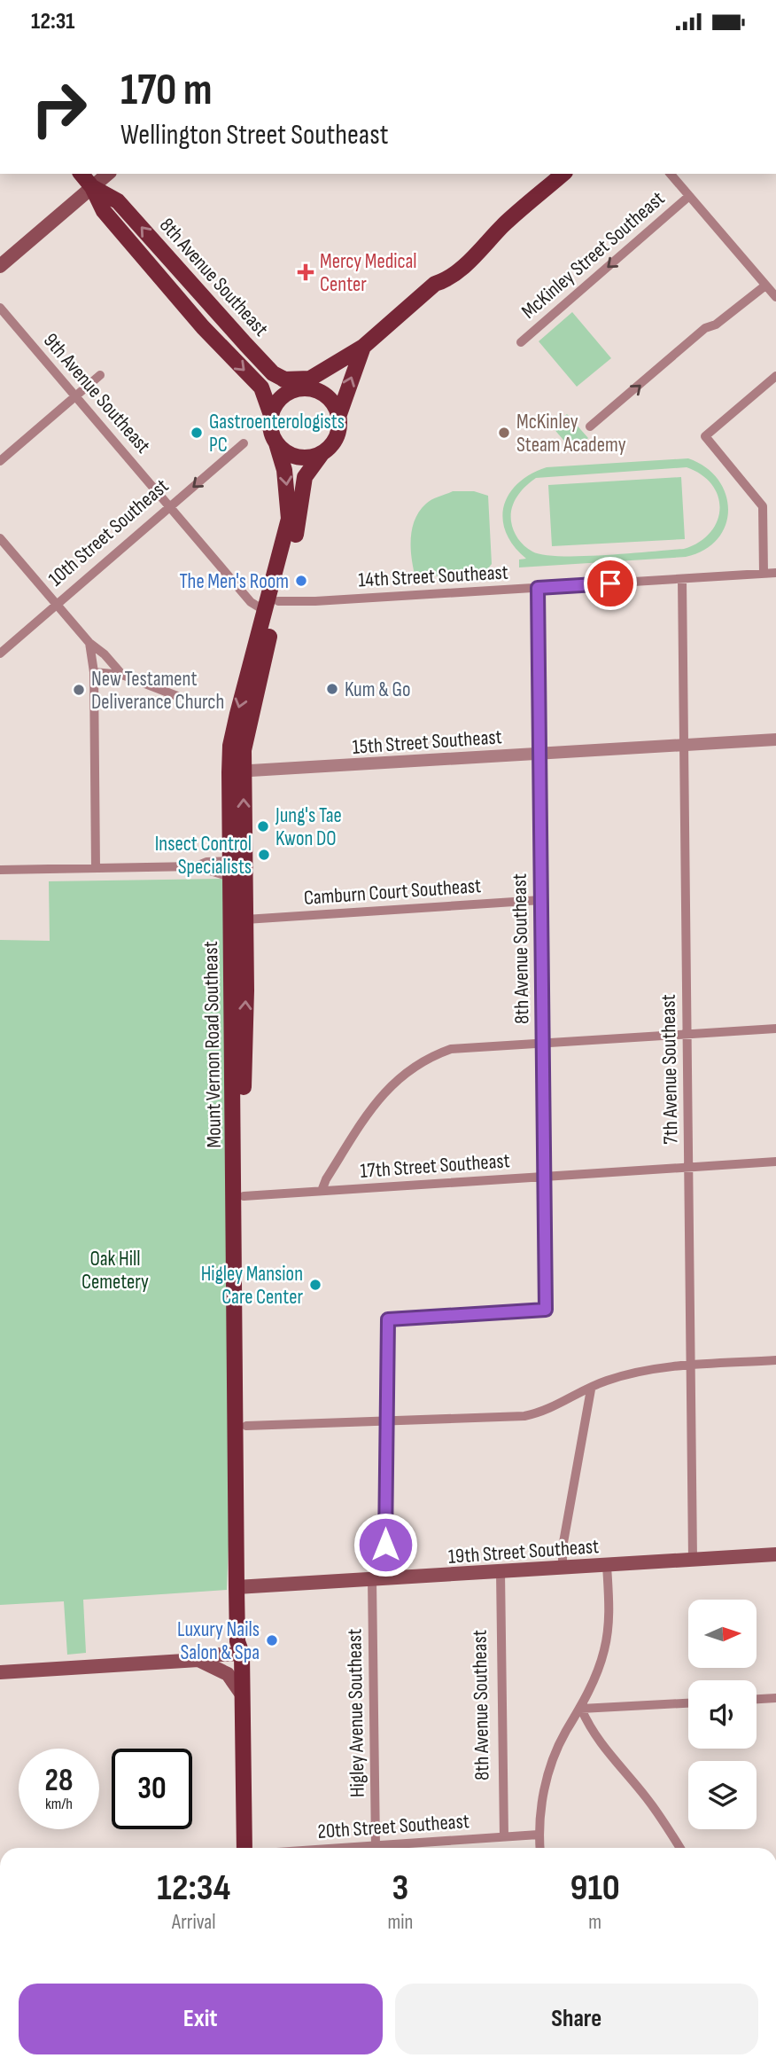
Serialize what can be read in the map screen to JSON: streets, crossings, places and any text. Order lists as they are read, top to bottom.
{
  "streets": {
    "main road": ["8th Avenue Southeast", "Mount Vernon Road Southeast", "19th Street Southeast"],
    "street": [
      "McKinley Street Southeast",
      "9th Avenue Southeast",
      "10th Street Southeast",
      "14th Street Southeast",
      "15th Street Southeast",
      "Camburn Court Southeast",
      "7th Avenue Southeast",
      "17th Street Southeast",
      "Higley Avenue Southeast",
      "20th Street Southeast"
    ]
  },
  "crossings": [
    ["8th Avenue Southeast", "14th Street Southeast"],
    ["8th Avenue Southeast", "15th Street Southeast"],
    ["8th Avenue Southeast", "Camburn Court Southeast"],
    ["8th Avenue Southeast", "Mount Vernon Road Southeast"],
    ["8th Avenue Southeast", "17th Street Southeast"],
    ["8th Avenue Southeast", "19th Street Southeast"],
    ["8th Avenue Southeast", "Higley Avenue Southeast"],
    ["8th Avenue Southeast", "20th Street Southeast"],
    ["9th Avenue Southeast", "10th Street Southeast"],
    ["9th Avenue Southeast", "Mount Vernon Road Southeast"],
    ["14th Street Southeast", "Mount Vernon Road Southeast"],
    ["14th Street Southeast", "7th Avenue Southeast"],
    ["15th Street Southeast", "Mount Vernon Road Southeast"],
    ["15th Street Southeast", "7th Avenue Southeast"],
    ["Camburn Court Southeast", "Mount Vernon Road Southeast"],
    ["Mount Vernon Road Southeast", "17th Street Southeast"],
    ["Mount Vernon Road Southeast", "19th Street Southeast"],
    ["7th Avenue Southeast", "17th Street Southeast"],
    ["7th Avenue Southeast", "19th Street Southeast"],
    ["19th Street Southeast", "Higley Avenue Southeast"],
    ["Higley Avenue Southeast", "20th Street Southeast"]
  ],
  "one_way": ["McKinley Street Southeast"],
  "parks": ["Oak Hill Cemetery"],
  "places": {
    "health": ["Mercy Medical Center"],
    "other": [
      "Gastroenterologists PC",
      "McKinley Steam Academy",
      "The Men's Room",
      "Kum & Go",
      "New Testament Deliverance Church",
      "Jung's Tae Kwon DO",
      "Insect Control Specialists",
      "Higley Mansion Care Center",
      "Luxury Nails Salon & Spa"
    ]
  },
  "north": "right",
  "page": {
    "status": "12:31",
    "turn": ["170 m", "Wellington Street Southeast"],
    "speed": "28 km/h",
    "limit": "30",
    "eta": [
      "12:34",
      "Arrival",
      "3",
      "min",
      "910",
      "m"
    ],
    "buttons": ["Exit", "Share"]
  }
}
